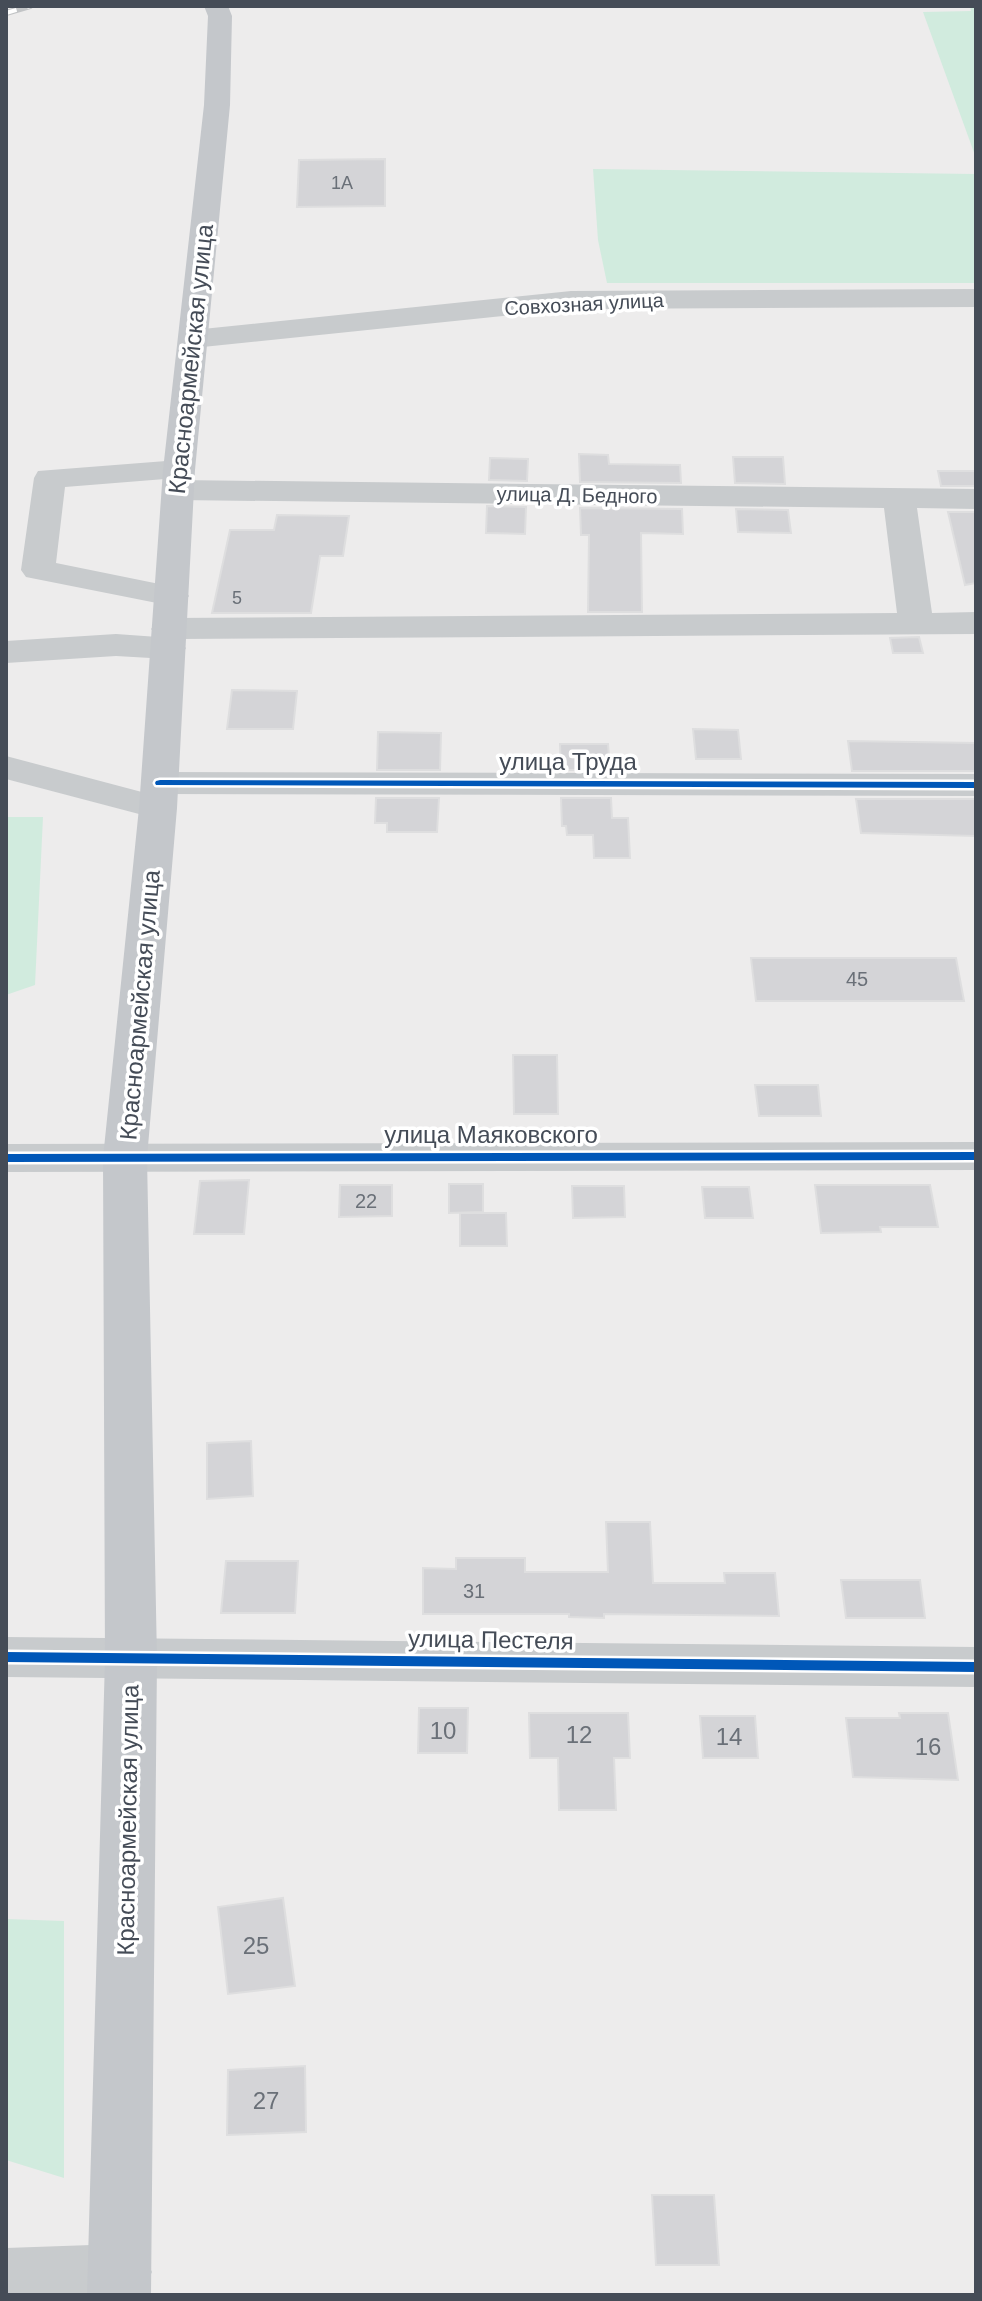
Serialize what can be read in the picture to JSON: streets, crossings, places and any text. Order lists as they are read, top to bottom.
{
  "streets": {
    "main road": ["Красноармейская улица"],
    "street": [
      "Совхозная улица",
      "улица Д. Бедного",
      "улица Труда",
      "улица Маяковского",
      "улица Пестеля"
    ]
  },
  "crossings": [
    ["Совхозная улица", "Красноармейская улица"],
    ["Красноармейская улица", "улица Д. Бедного"],
    ["Красноармейская улица", "улица Труда"],
    ["Красноармейская улица", "улица Маяковского"],
    ["Красноармейская улица", "улица Пестеля"]
  ],
  "house_numbers": [
    "1А",
    "5",
    "45",
    "22",
    "31",
    "10",
    "12",
    "14",
    "16",
    "25",
    "27"
  ]
}
